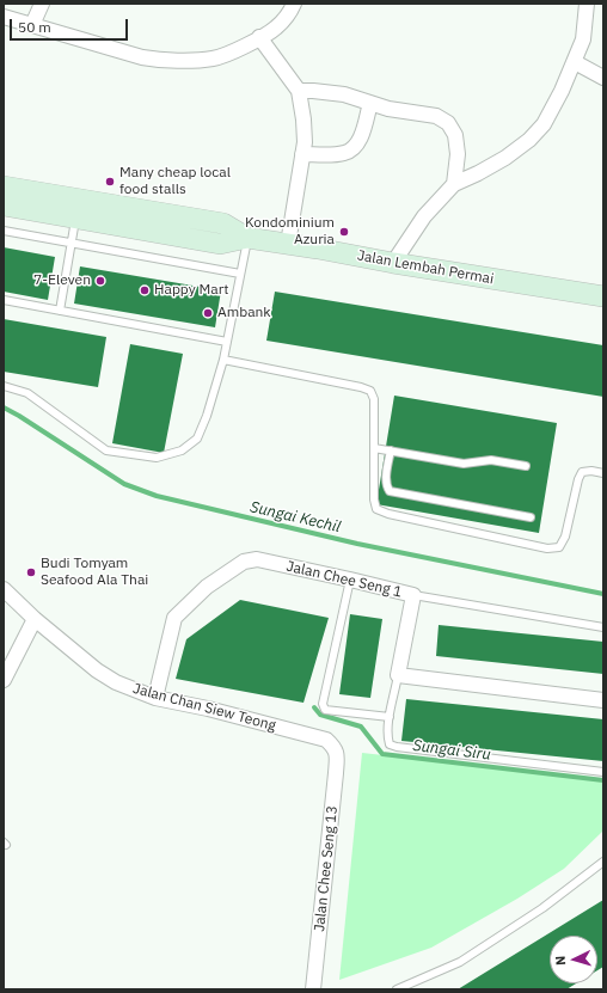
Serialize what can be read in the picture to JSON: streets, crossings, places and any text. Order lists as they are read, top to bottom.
{
  "streets": {
    "main road": ["Jalan Lembah Permai"],
    "street": ["Jalan Chee Seng 1", "Jalan Chan Siew Teong", "Jalan Chee Seng 13"]
  },
  "crossings": [
    ["Jalan Chee Seng 1", "Jalan Chan Siew Teong"],
    ["Jalan Chan Siew Teong", "Jalan Chee Seng 13"]
  ],
  "water": ["Sungai Kechil", "Sungai Siru"],
  "places": [
    "Many cheap local food stalls",
    "Kondominium Azuria",
    "7-Eleven",
    "Happy Mart",
    "Ambank",
    "Budi Tomyam Seafood Ala Thai"
  ],
  "scale_bar": "50 m",
  "north": "left"
}
